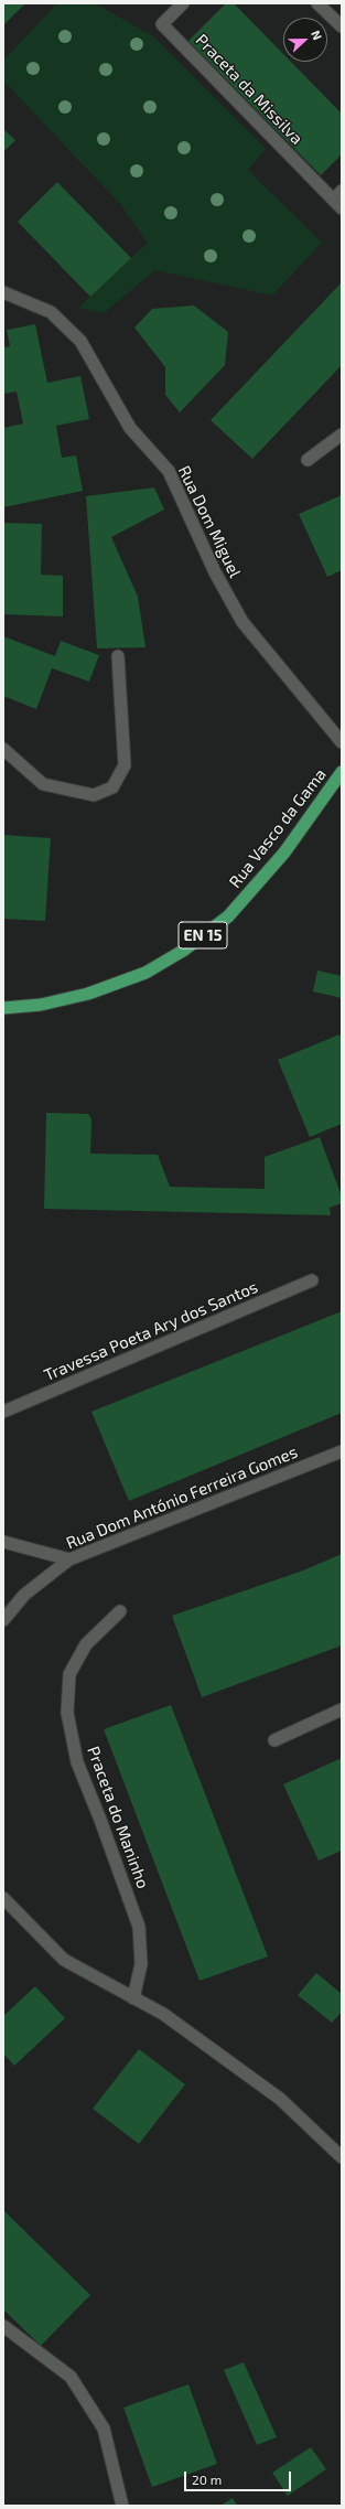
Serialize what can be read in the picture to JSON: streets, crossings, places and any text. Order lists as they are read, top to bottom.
{
  "streets": {
    "main road": ["Rua Vasco da Gama", "EN 15"],
    "street": [
      "Praceta da Missilva",
      "Rua Dom Miguel",
      "Travessa Poeta Ary dos Santos",
      "Rua Dom António Ferreira Gomes",
      "Praceta do Maninho"
    ]
  },
  "scale_bar": "20 m",
  "north": "right"
}
